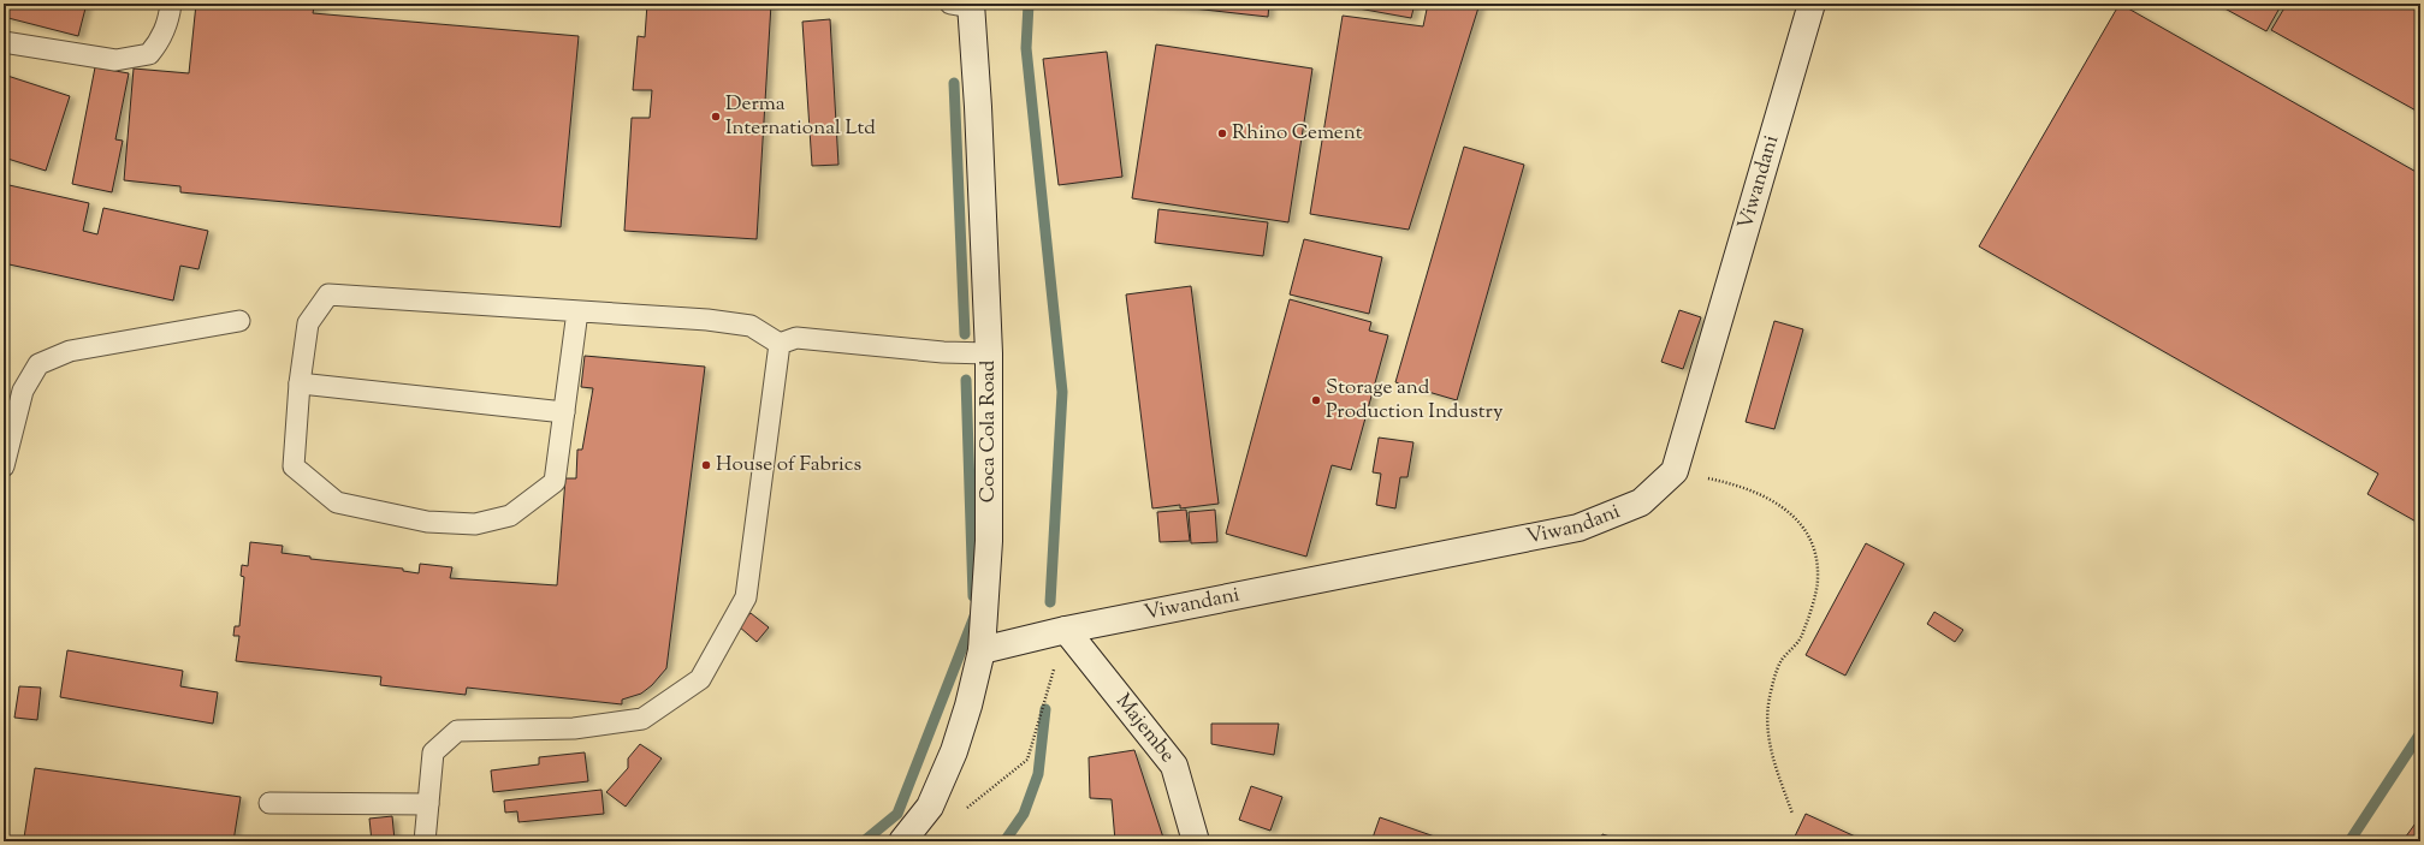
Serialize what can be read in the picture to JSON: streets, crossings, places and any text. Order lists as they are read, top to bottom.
{
  "streets": {
    "street": ["Viwandani", "Coca Cola Road", "Majembe"]
  },
  "crossings": [
    ["Viwandani", "Coca Cola Road"],
    ["Viwandani", "Majembe"]
  ],
  "places": [
    "Derma International Ltd",
    "Rhino Cement",
    "Storage and Production Industry",
    "House of Fabrics"
  ]
}
